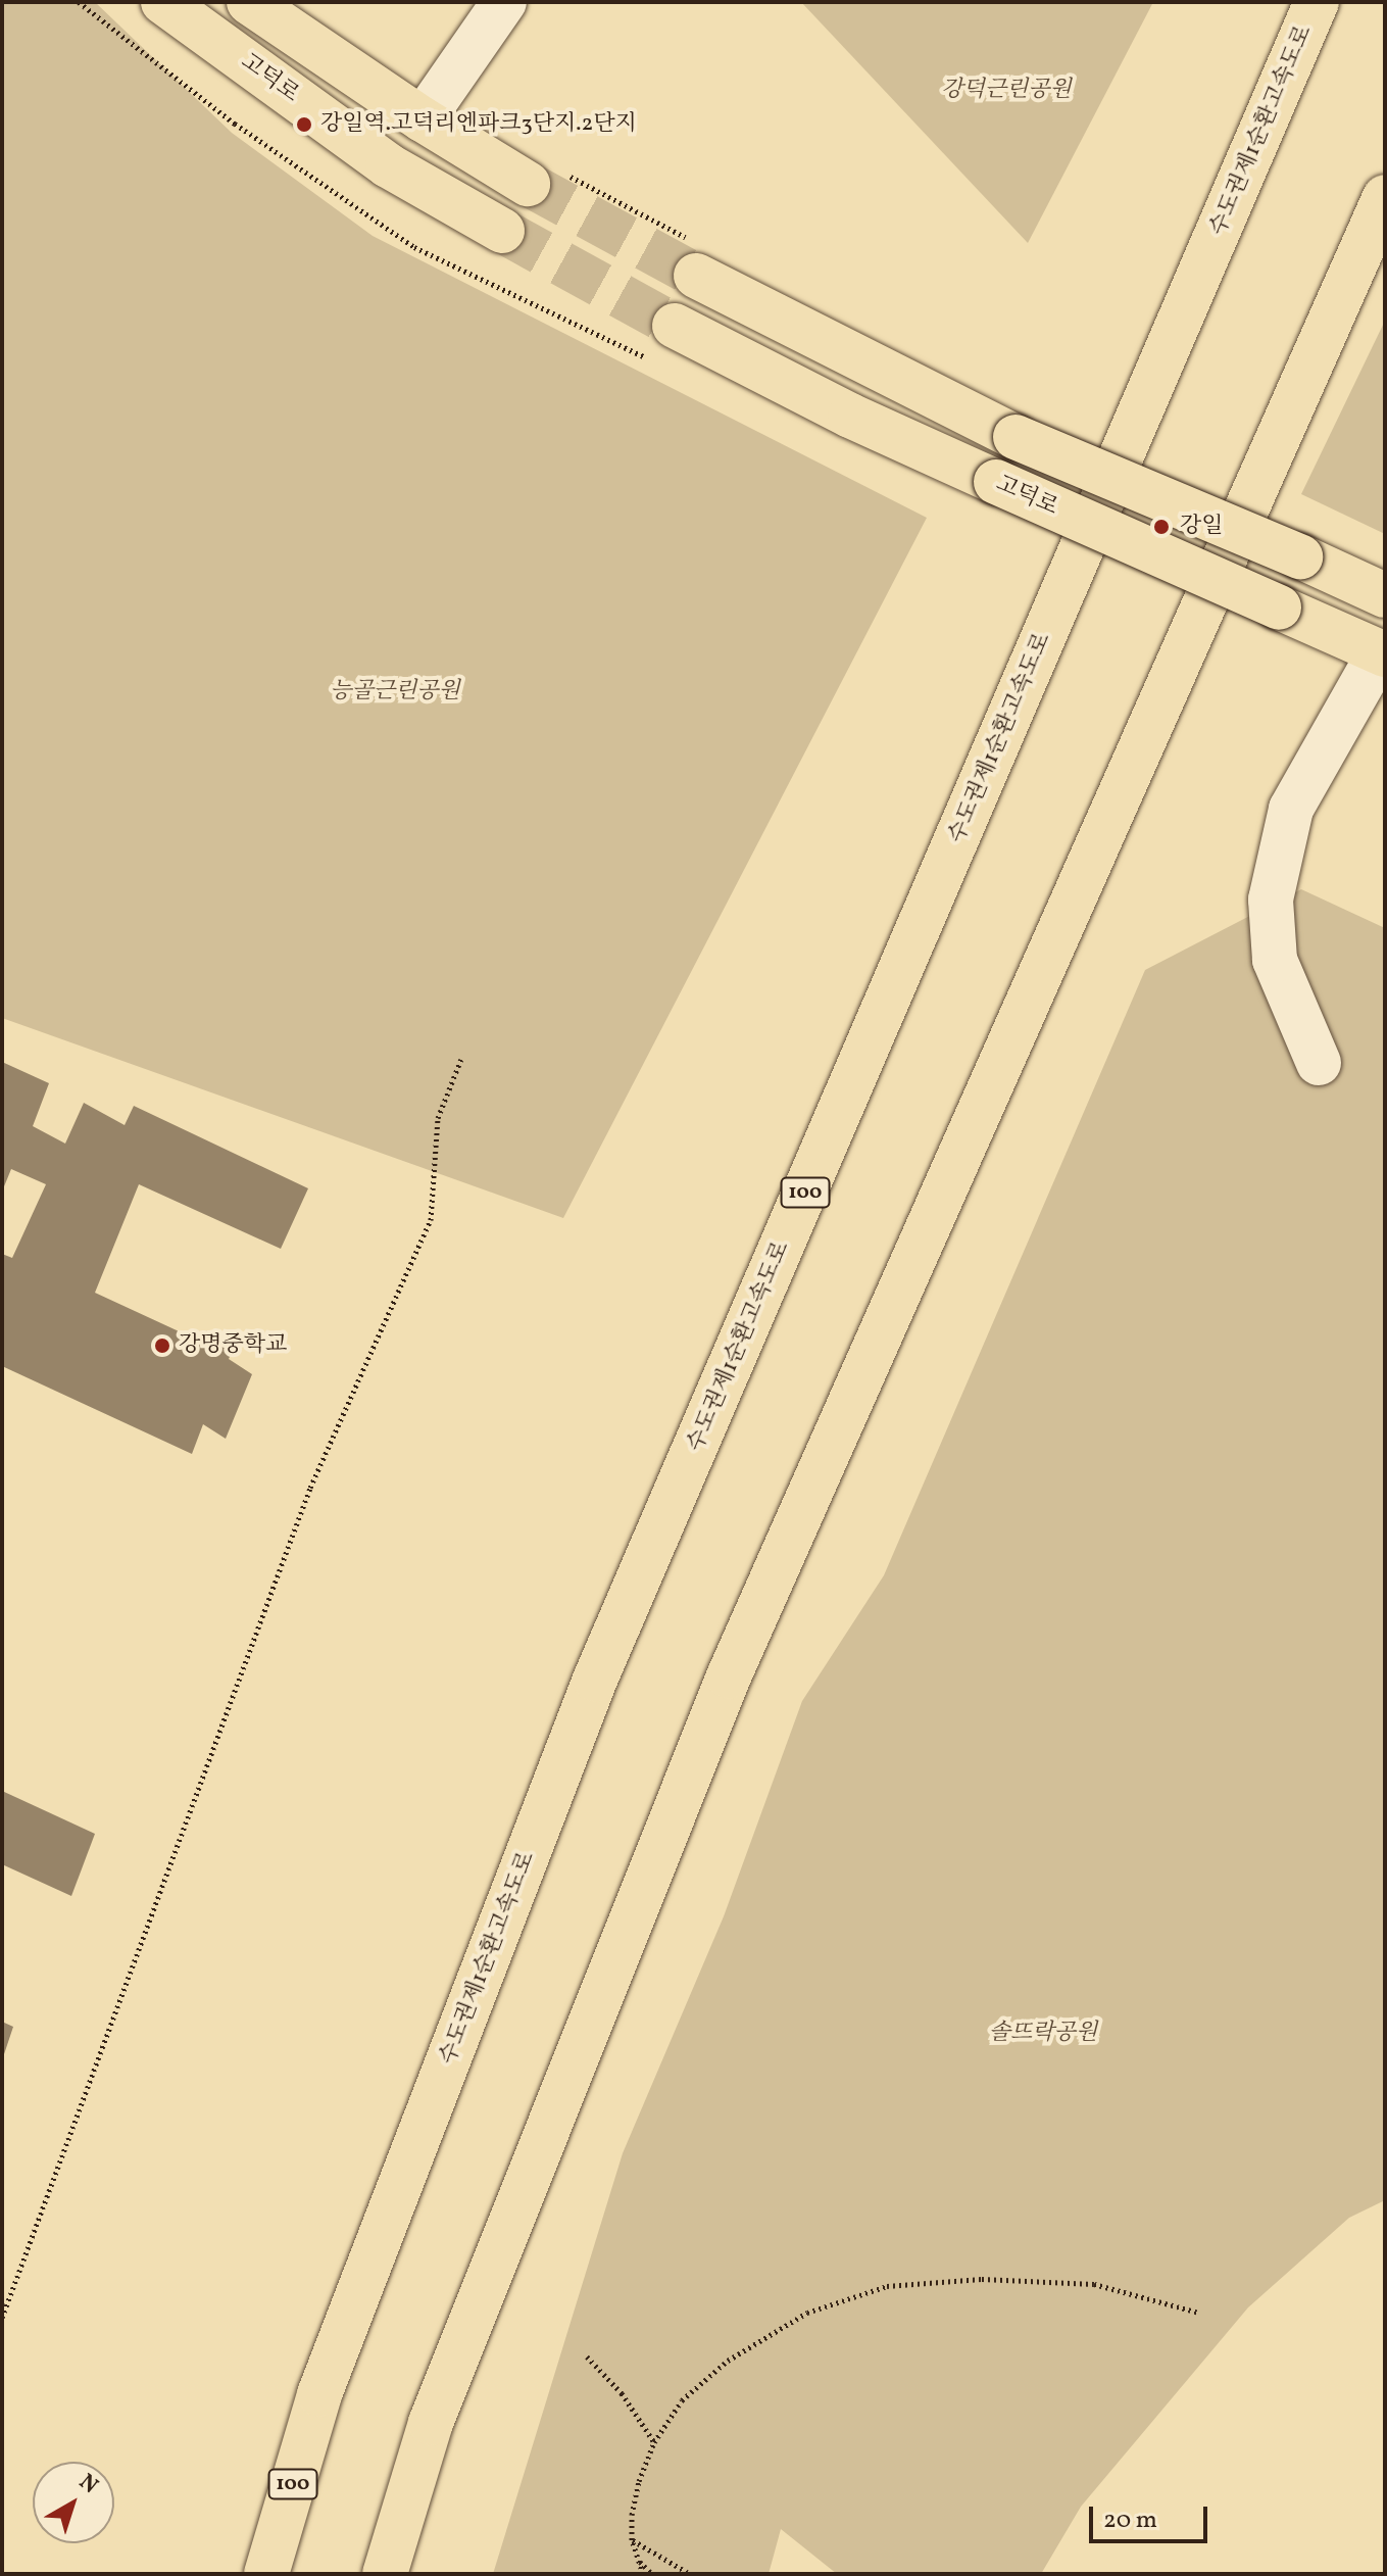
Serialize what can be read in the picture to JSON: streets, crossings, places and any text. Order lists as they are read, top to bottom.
{
  "streets": {
    "main road": ["고덕로", "수도권제1순환고속도로", "100"]
  },
  "parks": ["강덕근린공원", "능골근린공원", "솔뜨락공원"],
  "places": ["강일역.고덕리엔파크3단지.2단지", "강일", "강명중학교"],
  "scale_bar": "20 m",
  "north": "top right"
}
